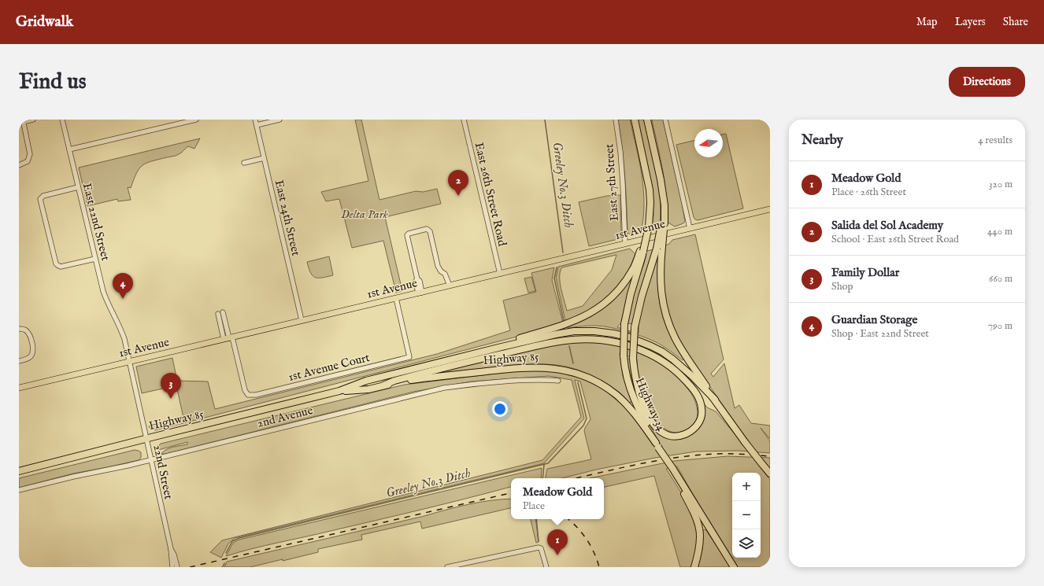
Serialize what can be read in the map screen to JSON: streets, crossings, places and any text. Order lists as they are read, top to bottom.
{
  "streets": {
    "highway": ["Highway 85", "Highway 34"],
    "main road": ["1st Avenue"],
    "street": [
      "East 27th Street",
      "East 26th Street Road",
      "East 24th Street",
      "East 22nd Street",
      "1st Avenue Court",
      "2nd Avenue",
      "22nd Street"
    ]
  },
  "crossings": [
    ["East 27th Street", "1st Avenue"],
    ["East 26th Street Road", "1st Avenue"],
    ["East 24th Street", "1st Avenue"],
    ["East 22nd Street", "1st Avenue"],
    ["East 22nd Street", "22nd Street"],
    ["1st Avenue", "1st Avenue Court"],
    ["1st Avenue", "22nd Street"],
    ["Highway 85", "Highway 34"],
    ["Highway 85", "22nd Street"],
    ["2nd Avenue", "22nd Street"]
  ],
  "water": ["Greeley No.3 Ditch"],
  "parks": ["Delta Park"],
  "north": "left",
  "page": {
    "header": "Gridwalk",
    "nav": ["Map", "Layers", "Share"],
    "buttons": "Directions",
    "title": "Find us",
    "heading": ["Nearby", "4 results"],
    "list": [
      {
        "mark": "1",
        "name": "Meadow Gold",
        "note": "Place · 26th Street",
        "value": "320 m"
      },
      {
        "mark": "2",
        "name": "Salida del Sol Academy",
        "note": "School · East 26th Street Road",
        "value": "440 m"
      },
      {
        "mark": "3",
        "name": "Family Dollar",
        "note": "Shop",
        "value": "660 m"
      },
      {
        "mark": "4",
        "name": "Guardian Storage",
        "note": "Shop · East 22nd Street",
        "value": "790 m"
      }
    ],
    "pins": [
      "2",
      "4",
      "3",
      "1"
    ],
    "map_buttons": ["+", "−"],
    "popup": ["Meadow Gold", "Place"]
  }
}
